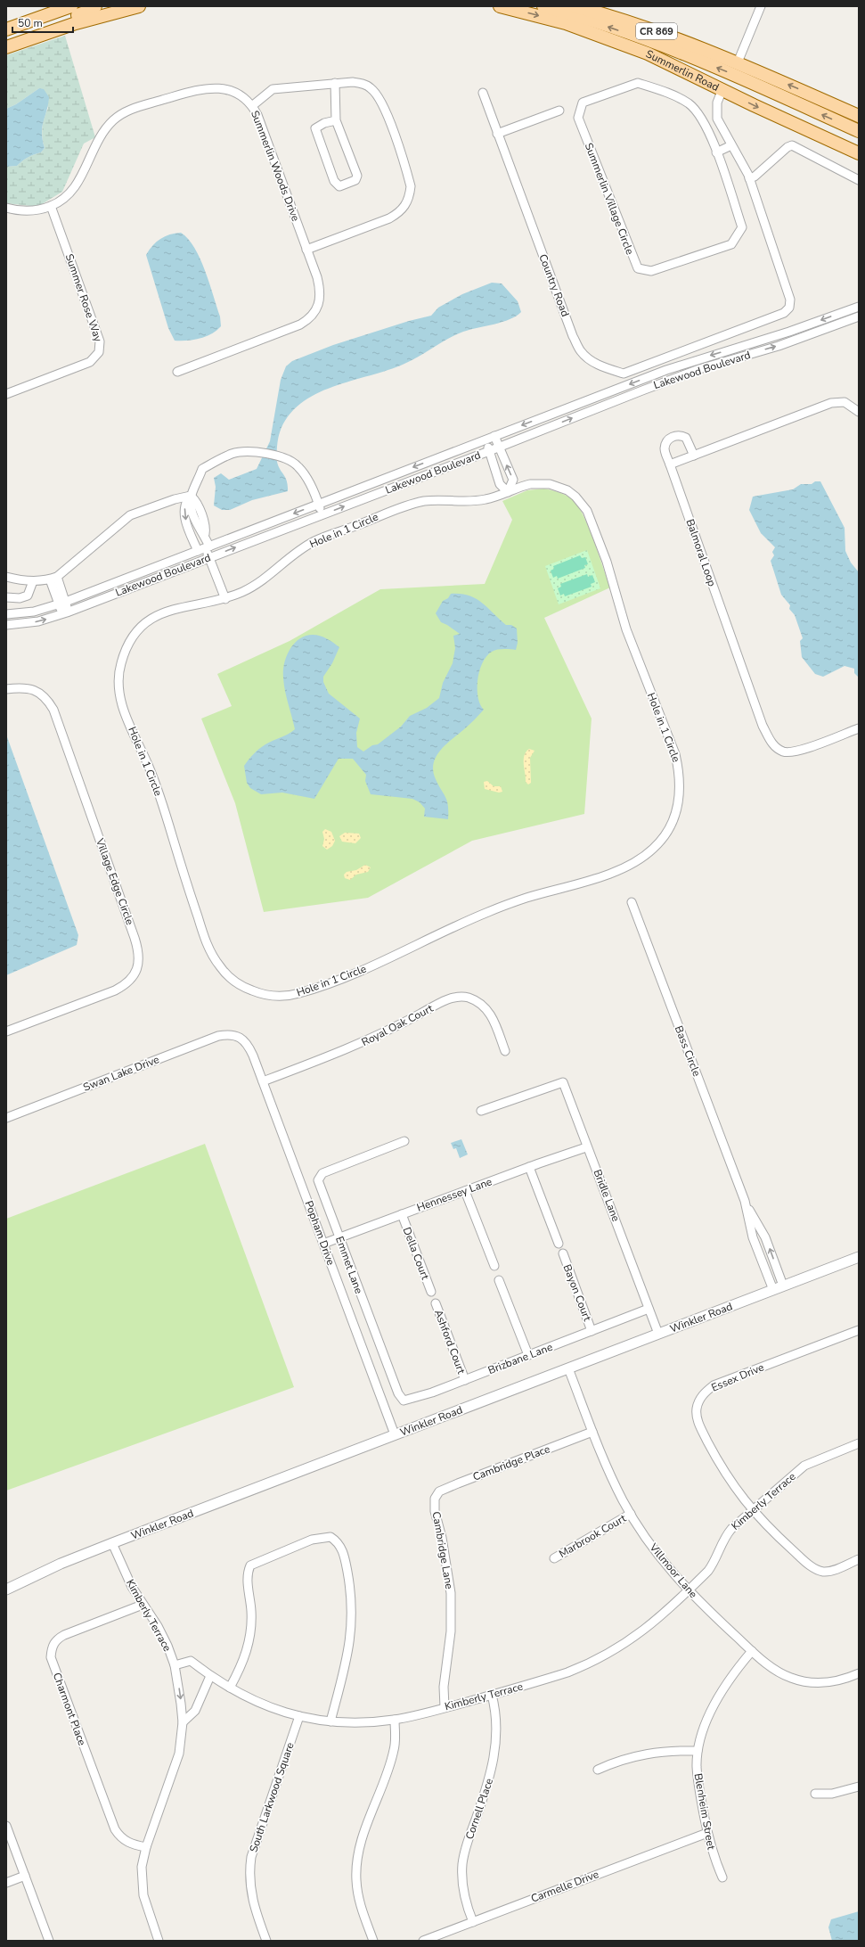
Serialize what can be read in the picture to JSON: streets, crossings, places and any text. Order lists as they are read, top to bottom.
{
  "streets": {
    "main road": ["CR 869", "Summerlin Road"],
    "street": [
      "Summerlin Woods Drive",
      "Summerlin Village Circle",
      "Country Road",
      "Summer Rose Way",
      "Lakewood Boulevard",
      "Hole in 1 Circle",
      "Balmoral Loop",
      "Village Edge Circle",
      "Royal Oak Court",
      "Bass Circle",
      "Swan Lake Drive",
      "Hennessey Lane",
      "Bridle Lane",
      "Popham Drive",
      "Della Court",
      "Emmet Lane",
      "Bayon Court",
      "Winkler Road",
      "Ashford Court",
      "Brizbane Lane",
      "Essex Drive",
      "Cambridge Place",
      "Kimberly Terrace",
      "Marbrook Court",
      "Cambridge Lane",
      "Villmoor Lane",
      "Charmont Place",
      "South Larkwood Square",
      "Cornell Place",
      "Blenheim Street",
      "Carmelle Drive"
    ]
  },
  "crossings": [
    ["Summerlin Road", "Country Road"],
    ["Summerlin Woods Drive", "Summer Rose Way"],
    ["Royal Oak Court", "Popham Drive"],
    ["Bass Circle", "Winkler Road"],
    ["Swan Lake Drive", "Popham Drive"],
    ["Hennessey Lane", "Bridle Lane"],
    ["Hennessey Lane", "Popham Drive"],
    ["Hennessey Lane", "Della Court"],
    ["Hennessey Lane", "Emmet Lane"],
    ["Bridle Lane", "Winkler Road"],
    ["Bridle Lane", "Brizbane Lane"],
    ["Popham Drive", "Winkler Road"],
    ["Emmet Lane", "Brizbane Lane"],
    ["Bayon Court", "Brizbane Lane"],
    ["Winkler Road", "Kimberly Terrace"],
    ["Winkler Road", "Villmoor Lane"],
    ["Ashford Court", "Brizbane Lane"],
    ["Essex Drive", "Kimberly Terrace"],
    ["Cambridge Place", "Cambridge Lane"],
    ["Cambridge Place", "Villmoor Lane"],
    ["Kimberly Terrace", "Cambridge Lane"],
    ["Kimberly Terrace", "Villmoor Lane"],
    ["Kimberly Terrace", "Charmont Place"],
    ["Kimberly Terrace", "South Larkwood Square"],
    ["Kimberly Terrace", "Cornell Place"],
    ["Marbrook Court", "Villmoor Lane"],
    ["Villmoor Lane", "Blenheim Street"],
    ["Cornell Place", "Carmelle Drive"],
    ["Blenheim Street", "Carmelle Drive"]
  ],
  "scale_bar": "50 m"
}
